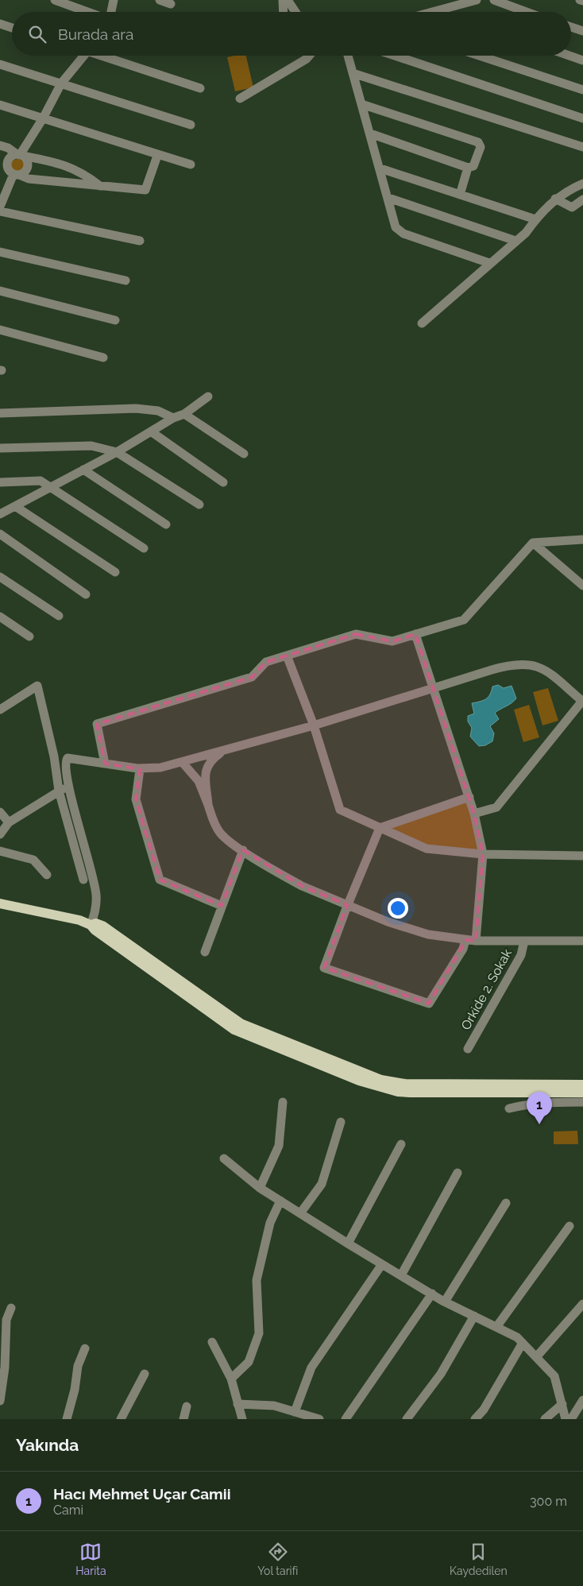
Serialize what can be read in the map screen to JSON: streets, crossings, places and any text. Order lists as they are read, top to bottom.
{
  "streets": {
    "street": ["Orkide 2. Sokak"]
  },
  "page": {
    "search": "Burada ara",
    "pins": "1",
    "heading": "Yakında",
    "list": [
      {
        "mark": "1",
        "name": "Hacı Mehmet Uçar Camii",
        "note": "Cami",
        "value": "300 m"
      }
    ],
    "nav": ["Harita", "Yol tarifi", "Kaydedilen"]
  }
}
